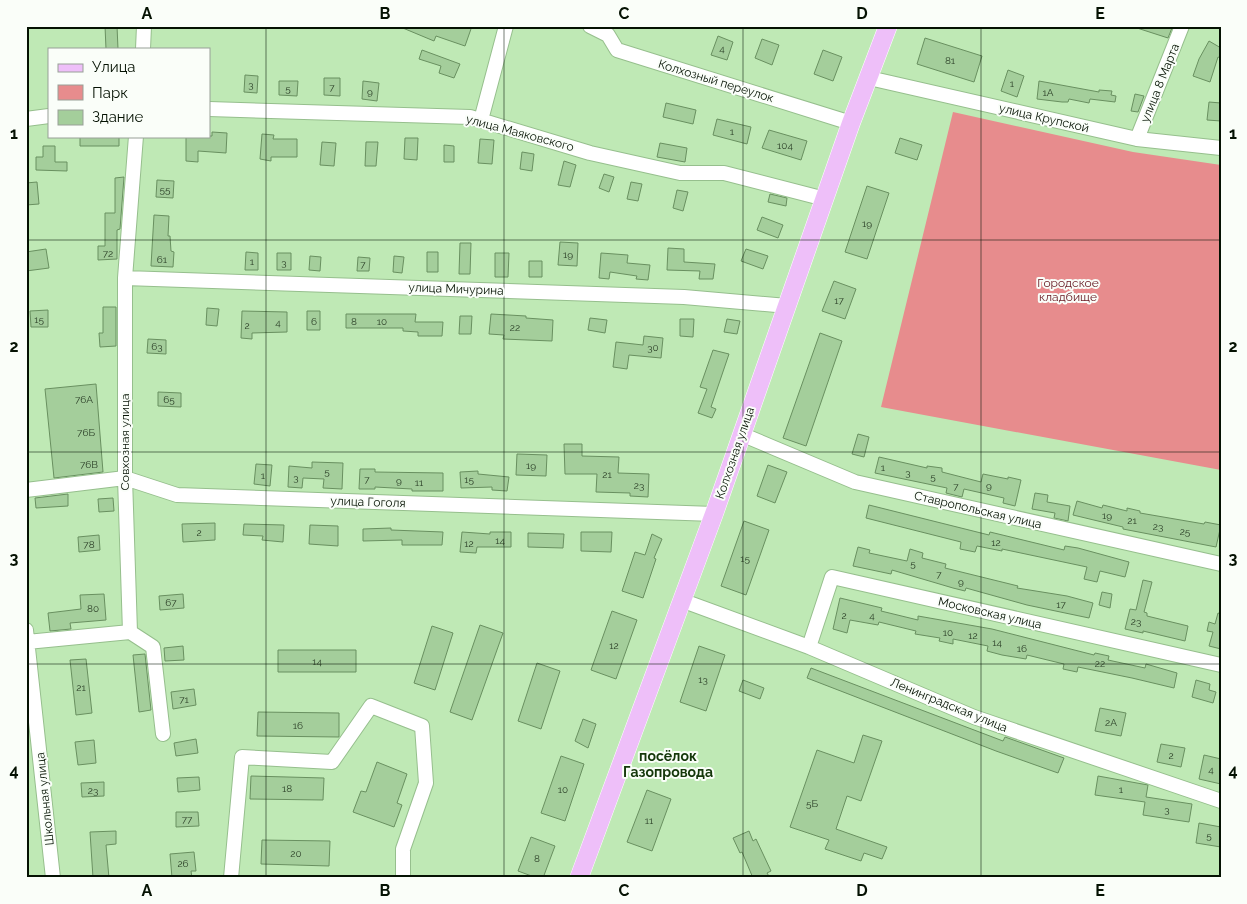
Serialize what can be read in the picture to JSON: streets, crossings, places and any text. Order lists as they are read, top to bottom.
{
  "streets": {
    "main road": ["Колхозная улица"],
    "street": [
      "Колхозный переулок",
      "улица 8 Марта",
      "улица Крупской",
      "улица Маяковского",
      "улица Мичурина",
      "Совхозная улица",
      "улица Гоголя",
      "Ставропольская улица",
      "Московская улица",
      "Ленинградская улица",
      "Школьная улица"
    ]
  },
  "crossings": [
    ["Колхозный переулок", "Колхозная улица"],
    ["улица 8 Марта", "улица Крупской"],
    ["улица Крупской", "Колхозная улица"],
    ["улица Маяковского", "Колхозная улица"],
    ["улица Мичурина", "Совхозная улица"],
    ["улица Мичурина", "Колхозная улица"],
    ["Совхозная улица", "улица Гоголя"],
    ["Колхозная улица", "улица Гоголя"],
    ["Колхозная улица", "Ставропольская улица"],
    ["Колхозная улица", "Ленинградская улица"],
    ["Московская улица", "Ленинградская улица"]
  ],
  "districts": ["посёлок Газопровода"],
  "parks": ["Городское кладбище"],
  "house_numbers": [
    "4",
    "81",
    "1",
    "3",
    "7",
    "5",
    "9",
    "1А",
    "1",
    "104",
    "55",
    "19",
    "72",
    "19",
    "61",
    "1",
    "3",
    "7",
    "17",
    "15",
    "6",
    "8",
    "10",
    "4",
    "2",
    "22",
    "63",
    "30",
    "76А",
    "65",
    "76Б",
    "76В",
    "19",
    "1",
    "5",
    "3",
    "21",
    "1",
    "5",
    "3",
    "7",
    "15",
    "9",
    "11",
    "23",
    "9",
    "7",
    "19",
    "21",
    "23",
    "25",
    "2",
    "14",
    "12",
    "12",
    "78",
    "15",
    "5",
    "7",
    "9",
    "67",
    "17",
    "80",
    "2",
    "4",
    "23",
    "10",
    "12",
    "14",
    "12",
    "16",
    "14",
    "22",
    "13",
    "21",
    "71",
    "2А",
    "16",
    "2",
    "4",
    "18",
    "10",
    "1",
    "23",
    "5Б",
    "3",
    "77",
    "11",
    "5",
    "20",
    "8",
    "26"
  ],
  "legend": ["Улица", "Парк", "Здание"],
  "grid": {
    "columns": [
      "A",
      "B",
      "C",
      "D",
      "E"
    ],
    "rows": [
      "1",
      "2",
      "3",
      "4"
    ]
  }
}
